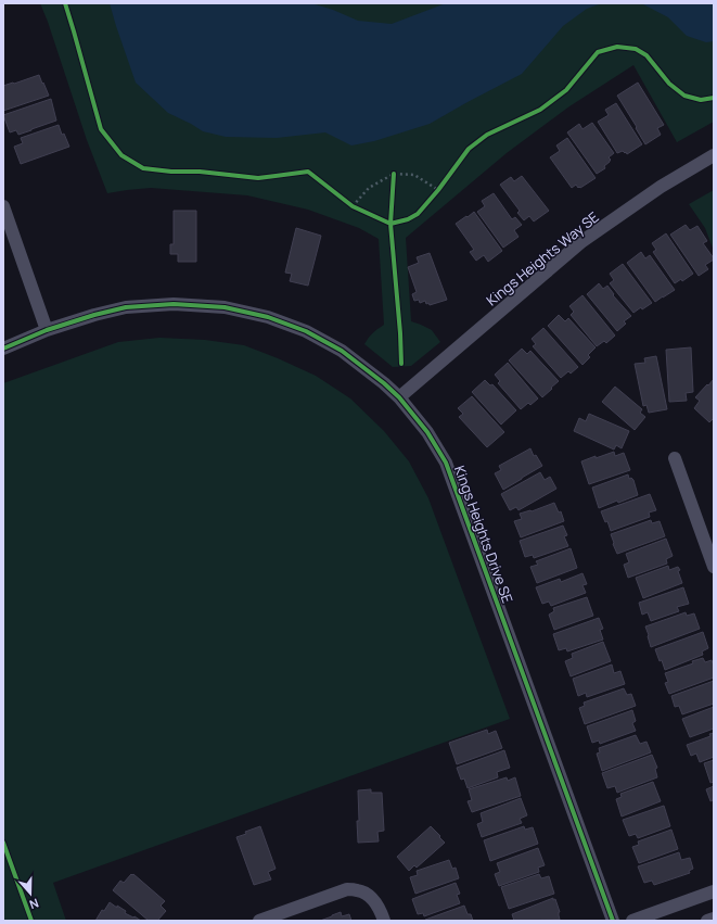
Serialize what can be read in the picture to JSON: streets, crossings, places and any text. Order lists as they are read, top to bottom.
{
  "streets": {
    "street": ["Kings Heights Way SE", "Kings Heights Drive SE"]
  },
  "crossings": [
    ["Kings Heights Way SE", "Kings Heights Drive SE"]
  ],
  "north": "bottom"
}
